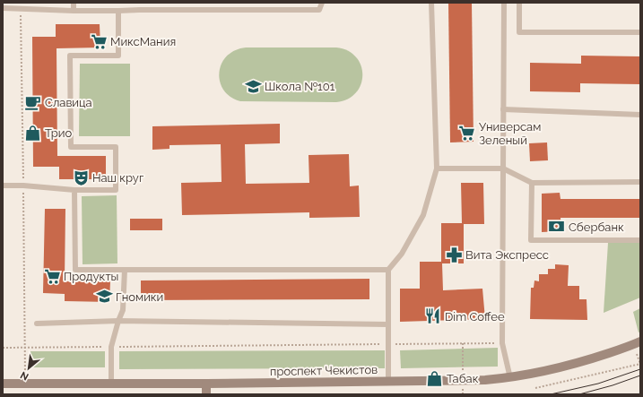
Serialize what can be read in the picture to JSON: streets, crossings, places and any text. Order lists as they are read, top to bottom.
{
  "streets": {
    "main road": ["проспект Чекистов"]
  },
  "places": {
    "supermarket": ["МиксМания", "Универсам Зеленый", "Продукты"],
    "school or university": ["Школа №101", "Гномики"],
    "cafe": ["Славица"],
    "shop": ["Трио", "Табак"],
    "theatre": ["Наш круг"],
    "bank": ["Сбербанк"],
    "pharmacy": ["Вита Экспресс"],
    "restaurant": ["Dim Coffee"]
  },
  "north": "bottom left"
}
